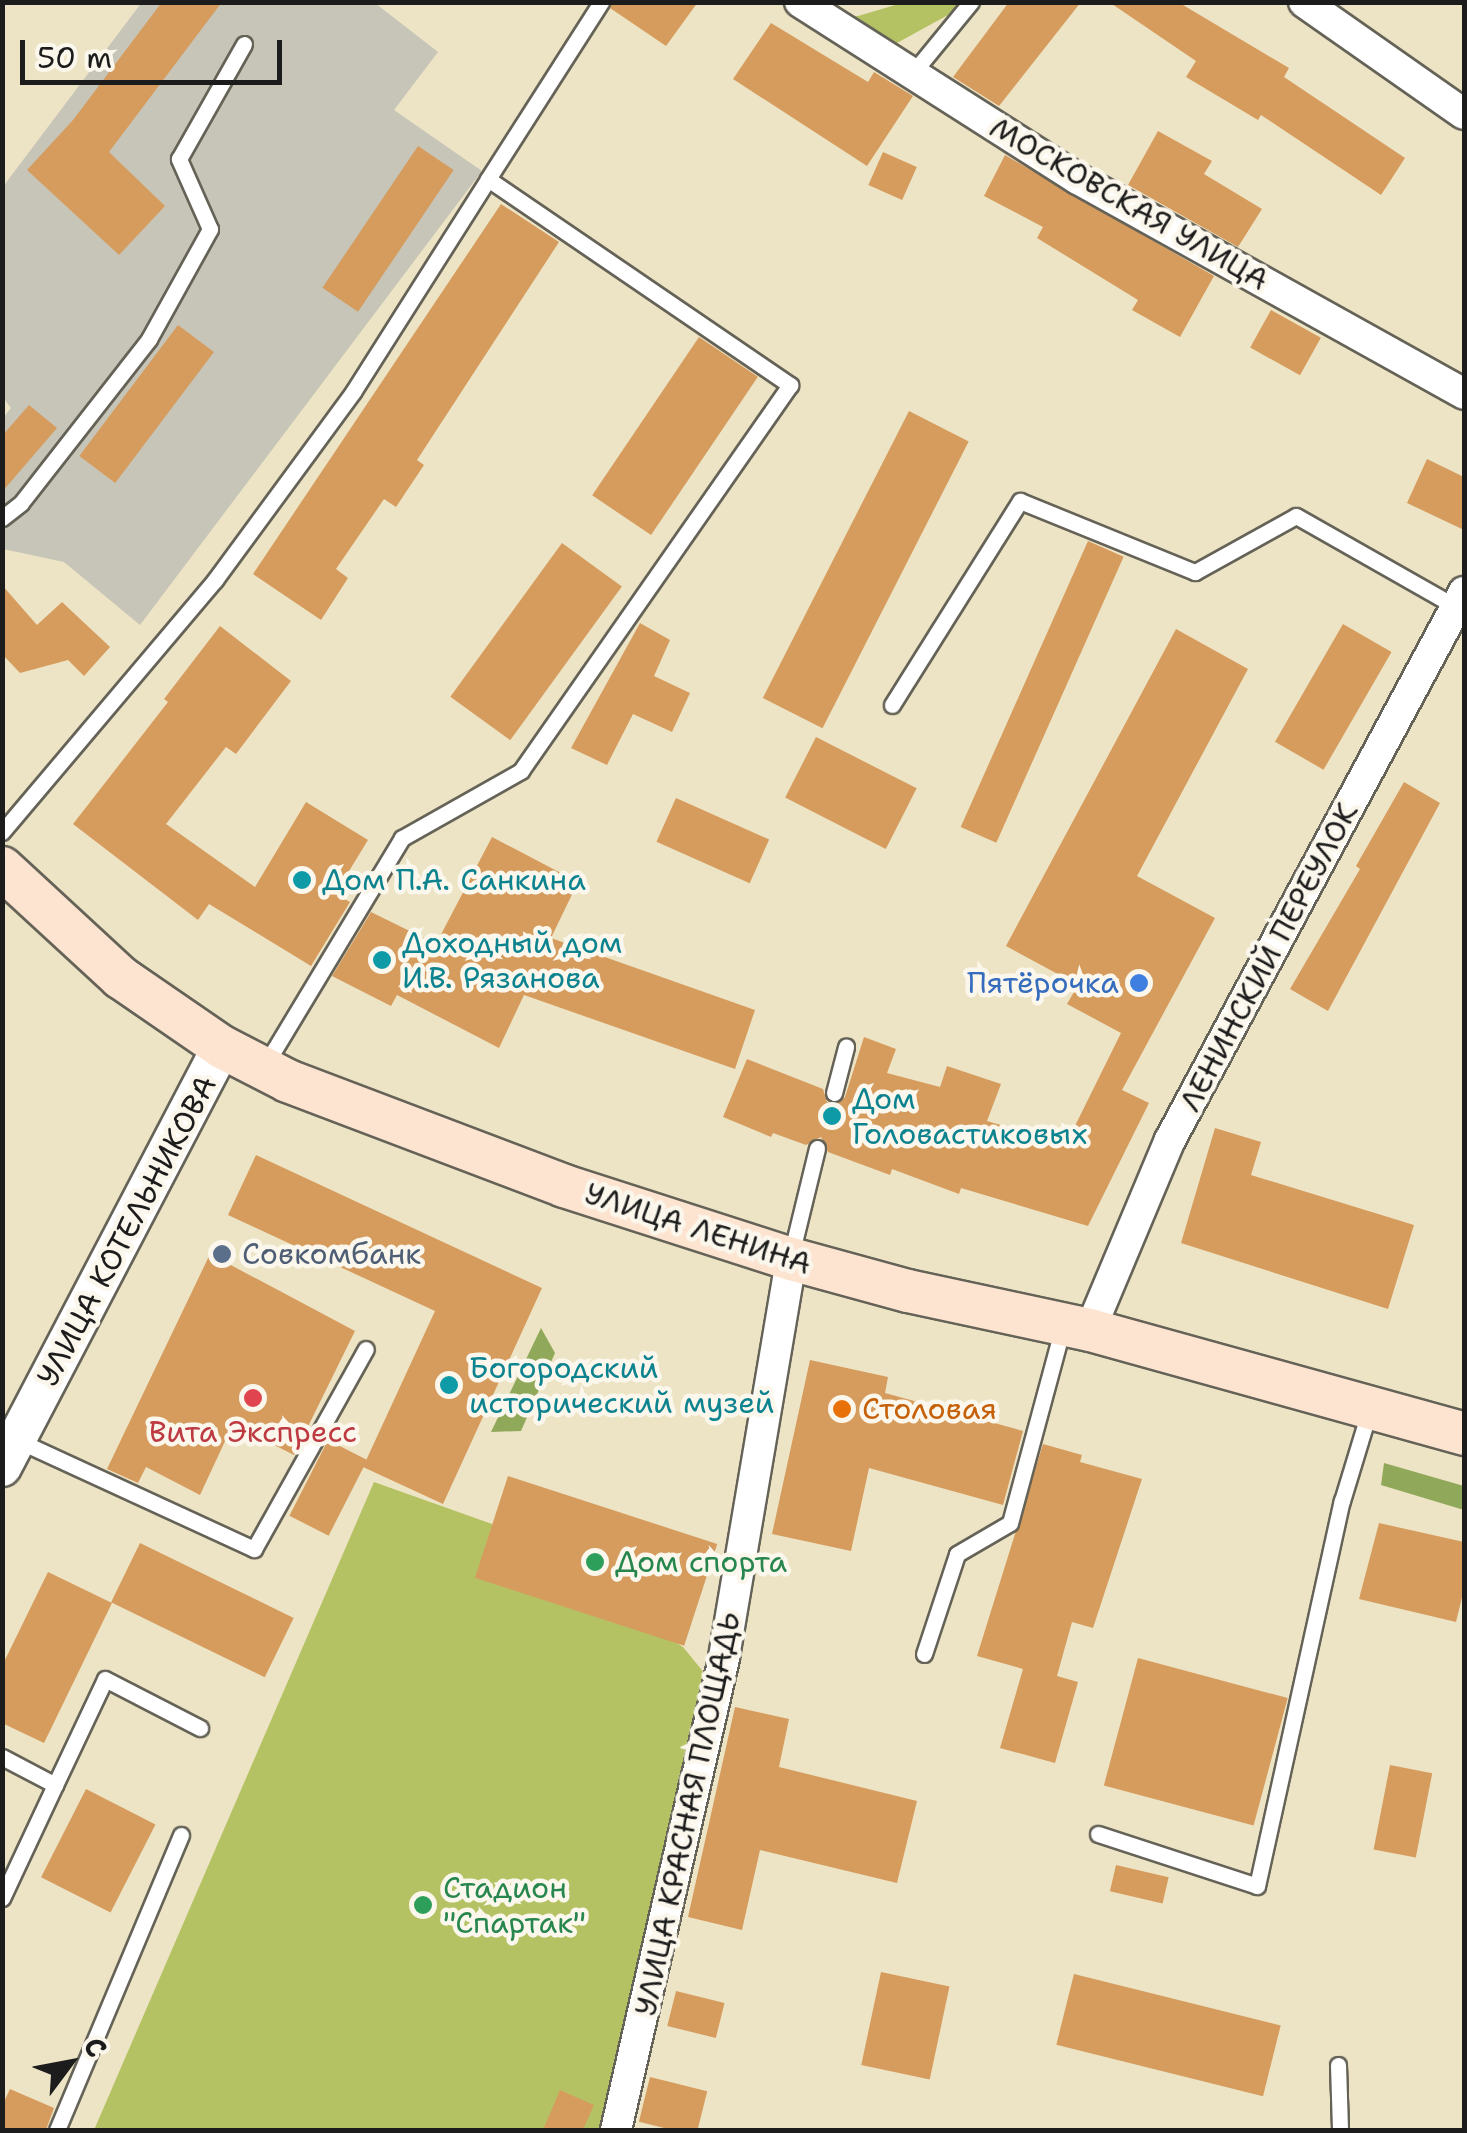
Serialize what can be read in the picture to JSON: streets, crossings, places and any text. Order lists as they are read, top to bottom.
{
  "streets": {
    "main road": ["УЛИЦА ЛЕНИНА"],
    "street": [
      "МОСКОВСКАЯ УЛИЦА",
      "ЛЕНИНСКИЙ ПЕРЕУЛОК",
      "УЛИЦА КОТЕЛЬНИКОВА",
      "УЛИЦА КРАСНАЯ ПЛОЩАДЬ"
    ]
  },
  "crossings": [
    ["ЛЕНИНСКИЙ ПЕРЕУЛОК", "УЛИЦА ЛЕНИНА"],
    ["УЛИЦА ЛЕНИНА", "УЛИЦА КОТЕЛЬНИКОВА"],
    ["УЛИЦА ЛЕНИНА", "УЛИЦА КРАСНАЯ ПЛОЩАДЬ"]
  ],
  "places": [
    "Дом П.А. Санкина",
    "Доходный дом И.В. Рязанова",
    "Пятёрочка",
    "Дом Головастиковых",
    "Совкомбанк",
    "Богородский исторический музей",
    "Вита Экспресс",
    "Столовая",
    "Дом спорта",
    "Стадион \"Спартак\""
  ],
  "scale_bar": "50 m",
  "north": "top right"
}
